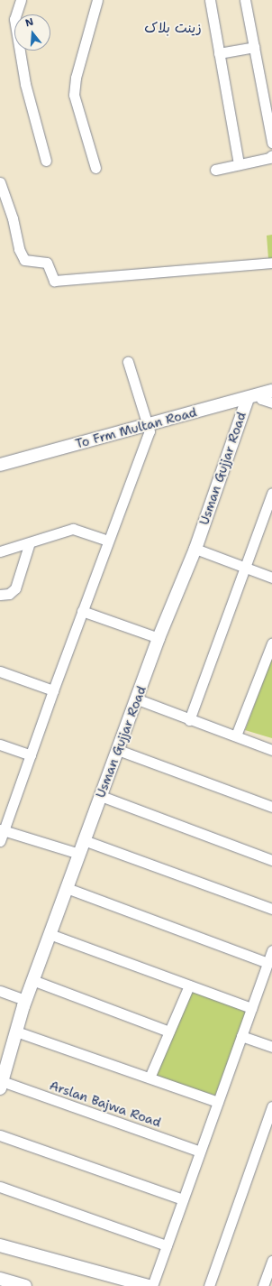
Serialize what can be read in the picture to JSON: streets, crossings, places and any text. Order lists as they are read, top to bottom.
{
  "streets": {
    "street": ["To Frm Multan Road", "Usman Gujjar Road", "Arslan Bajwa Road"]
  },
  "crossings": [
    ["To Frm Multan Road", "Usman Gujjar Road"],
    ["Usman Gujjar Road", "Arslan Bajwa Road"]
  ],
  "districts": ["زینت بلاک"],
  "north": "top"
}
